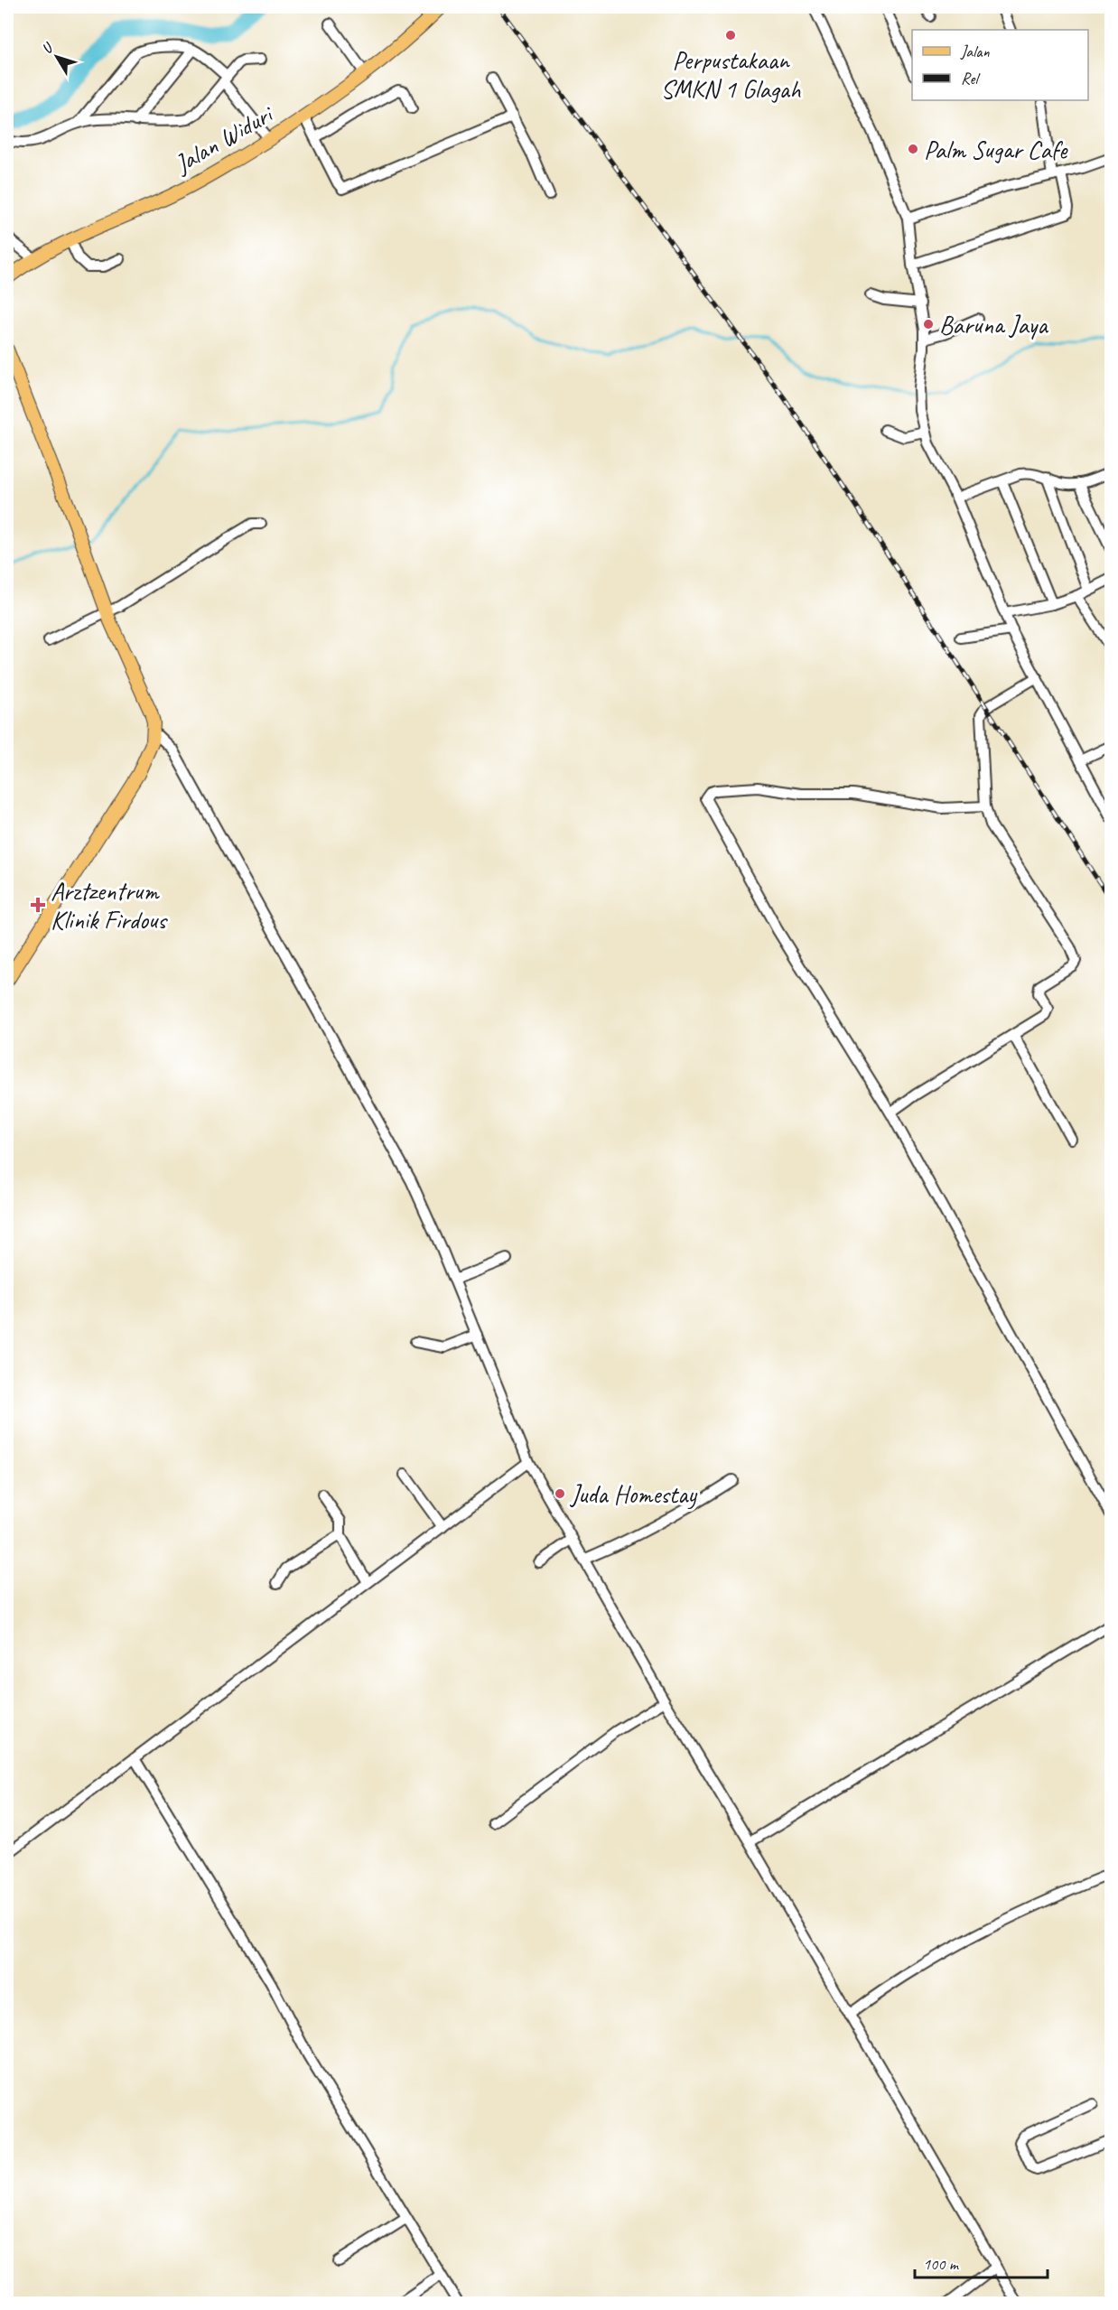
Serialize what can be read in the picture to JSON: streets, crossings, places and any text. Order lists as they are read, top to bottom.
{
  "streets": {
    "main road": ["Jalan Widuri"]
  },
  "places": {
    "other": [
      "Perpustakaan SMKN 1 Glagah",
      "Palm Sugar Cafe",
      "Baruna Jaya",
      "Juda Homestay"
    ],
    "health": ["Arztzentrum Klinik Firdous"]
  },
  "legend": ["Jalan", "Rel"],
  "scale_bar": "100 m",
  "north": "top left"
}
